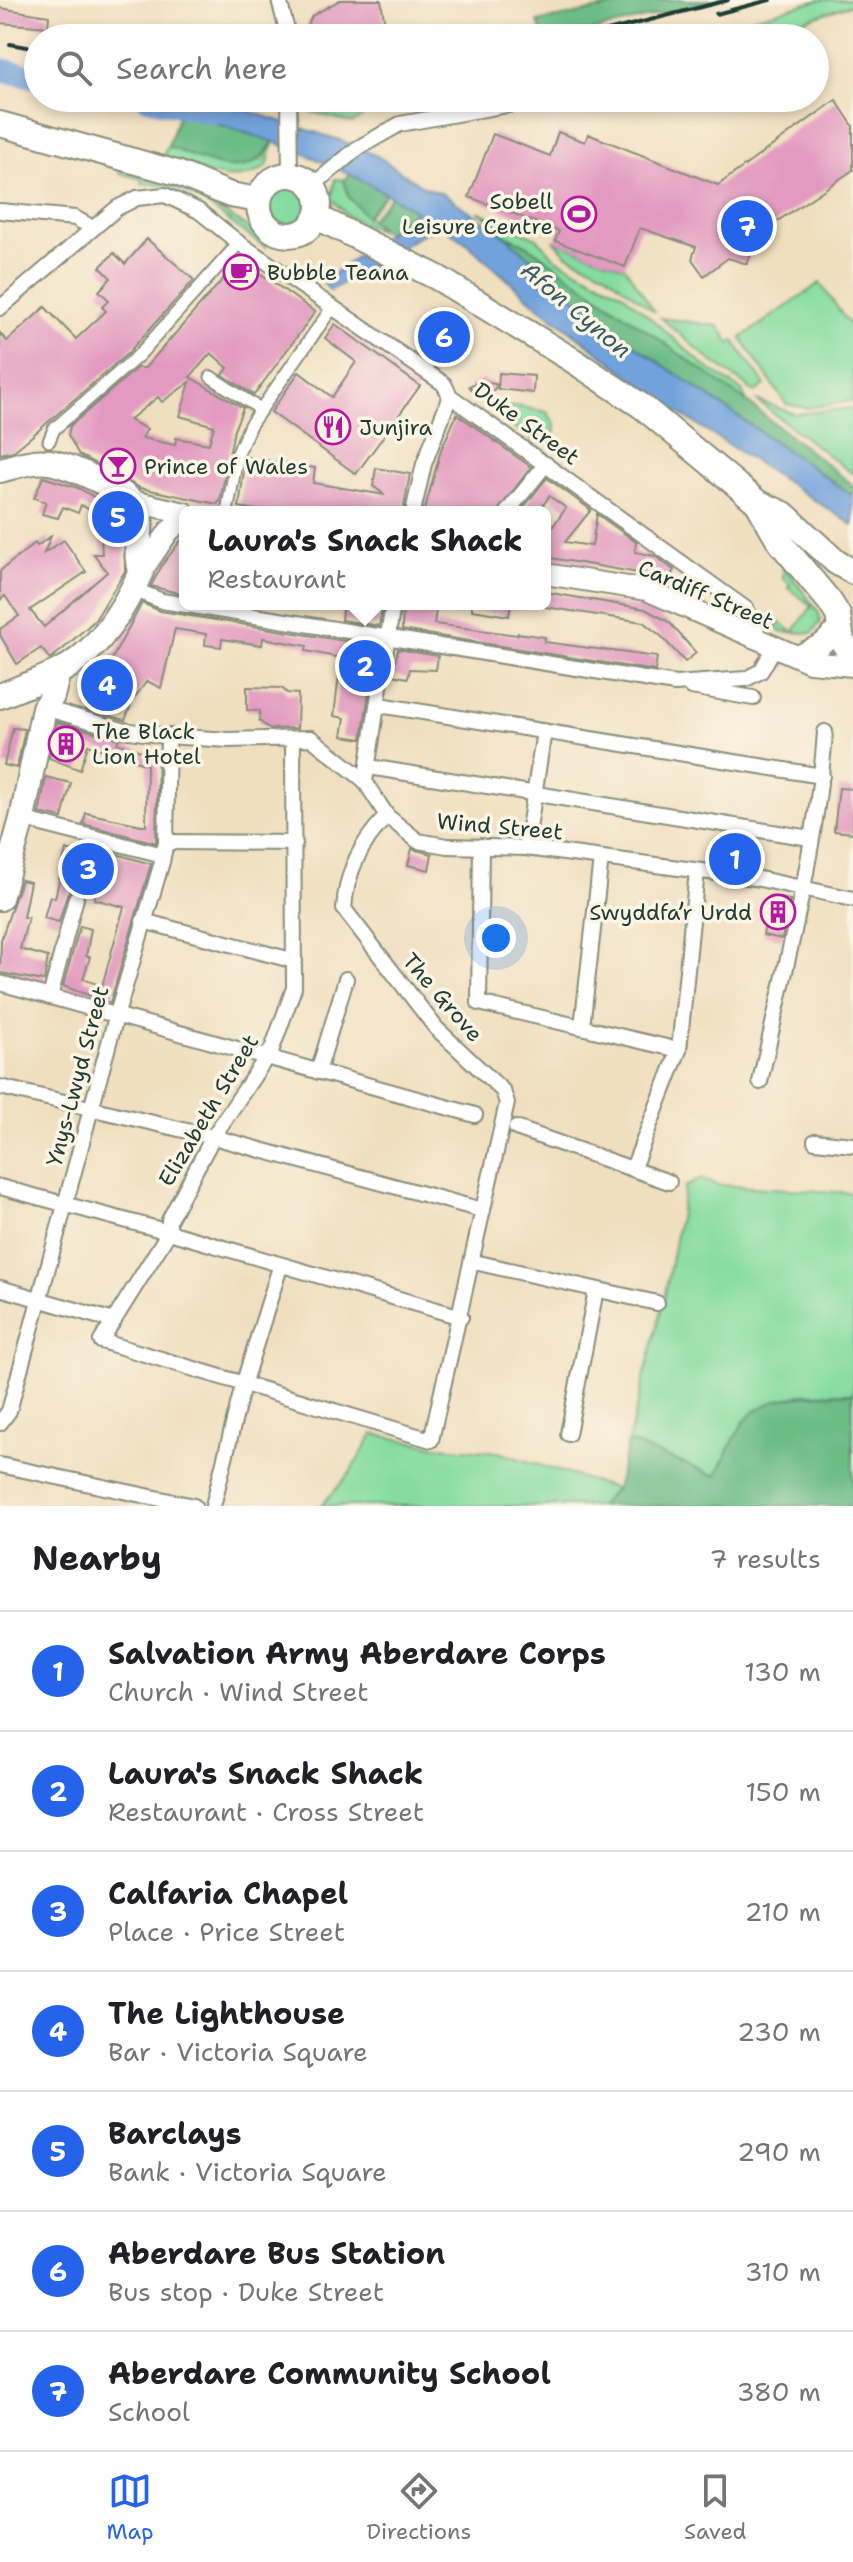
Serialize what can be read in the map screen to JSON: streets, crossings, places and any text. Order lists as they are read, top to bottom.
{
  "streets": {
    "main road": ["Cardiff Street"],
    "street": [
      "Duke Street",
      "Wind Street",
      "The Grove",
      "Ynys-Lwyd Street",
      "Elizabeth Street"
    ]
  },
  "crossings": [
    ["Duke Street", "Cardiff Street"],
    ["Wind Street", "The Grove"],
    ["Wind Street", "Ynys-Lwyd Street"],
    ["Wind Street", "Elizabeth Street"],
    ["The Grove", "Elizabeth Street"]
  ],
  "water": ["Afon Cynon"],
  "places": {
    "sports": ["Sobell Leisure Centre"],
    "cafe": ["Bubble Teana"],
    "restaurant": ["Junjira"],
    "bar": ["Prince of Wales"],
    "building": ["The Black Lion Hotel", "Swyddfa’r Urdd"]
  },
  "page": {
    "search": "Search here",
    "pins": [
      "7",
      "6",
      "5",
      "2",
      "4",
      "1",
      "3"
    ],
    "popup": ["Laura's Snack Shack", "Restaurant"],
    "heading": ["Nearby", "7 results"],
    "list": [
      {
        "mark": "1",
        "name": "Salvation Army Aberdare Corps",
        "note": "Church · Wind Street",
        "value": "130 m"
      },
      {
        "mark": "2",
        "name": "Laura's Snack Shack",
        "note": "Restaurant · Cross Street",
        "value": "150 m"
      },
      {
        "mark": "3",
        "name": "Calfaria Chapel",
        "note": "Place · Price Street",
        "value": "210 m"
      },
      {
        "mark": "4",
        "name": "The Lighthouse",
        "note": "Bar · Victoria Square",
        "value": "230 m"
      },
      {
        "mark": "5",
        "name": "Barclays",
        "note": "Bank · Victoria Square",
        "value": "290 m"
      },
      {
        "mark": "6",
        "name": "Aberdare Bus Station",
        "note": "Bus stop · Duke Street",
        "value": "310 m"
      },
      {
        "mark": "7",
        "name": "Aberdare Community School",
        "note": "School",
        "value": "380 m"
      }
    ],
    "nav": ["Map", "Directions", "Saved"]
  }
}
